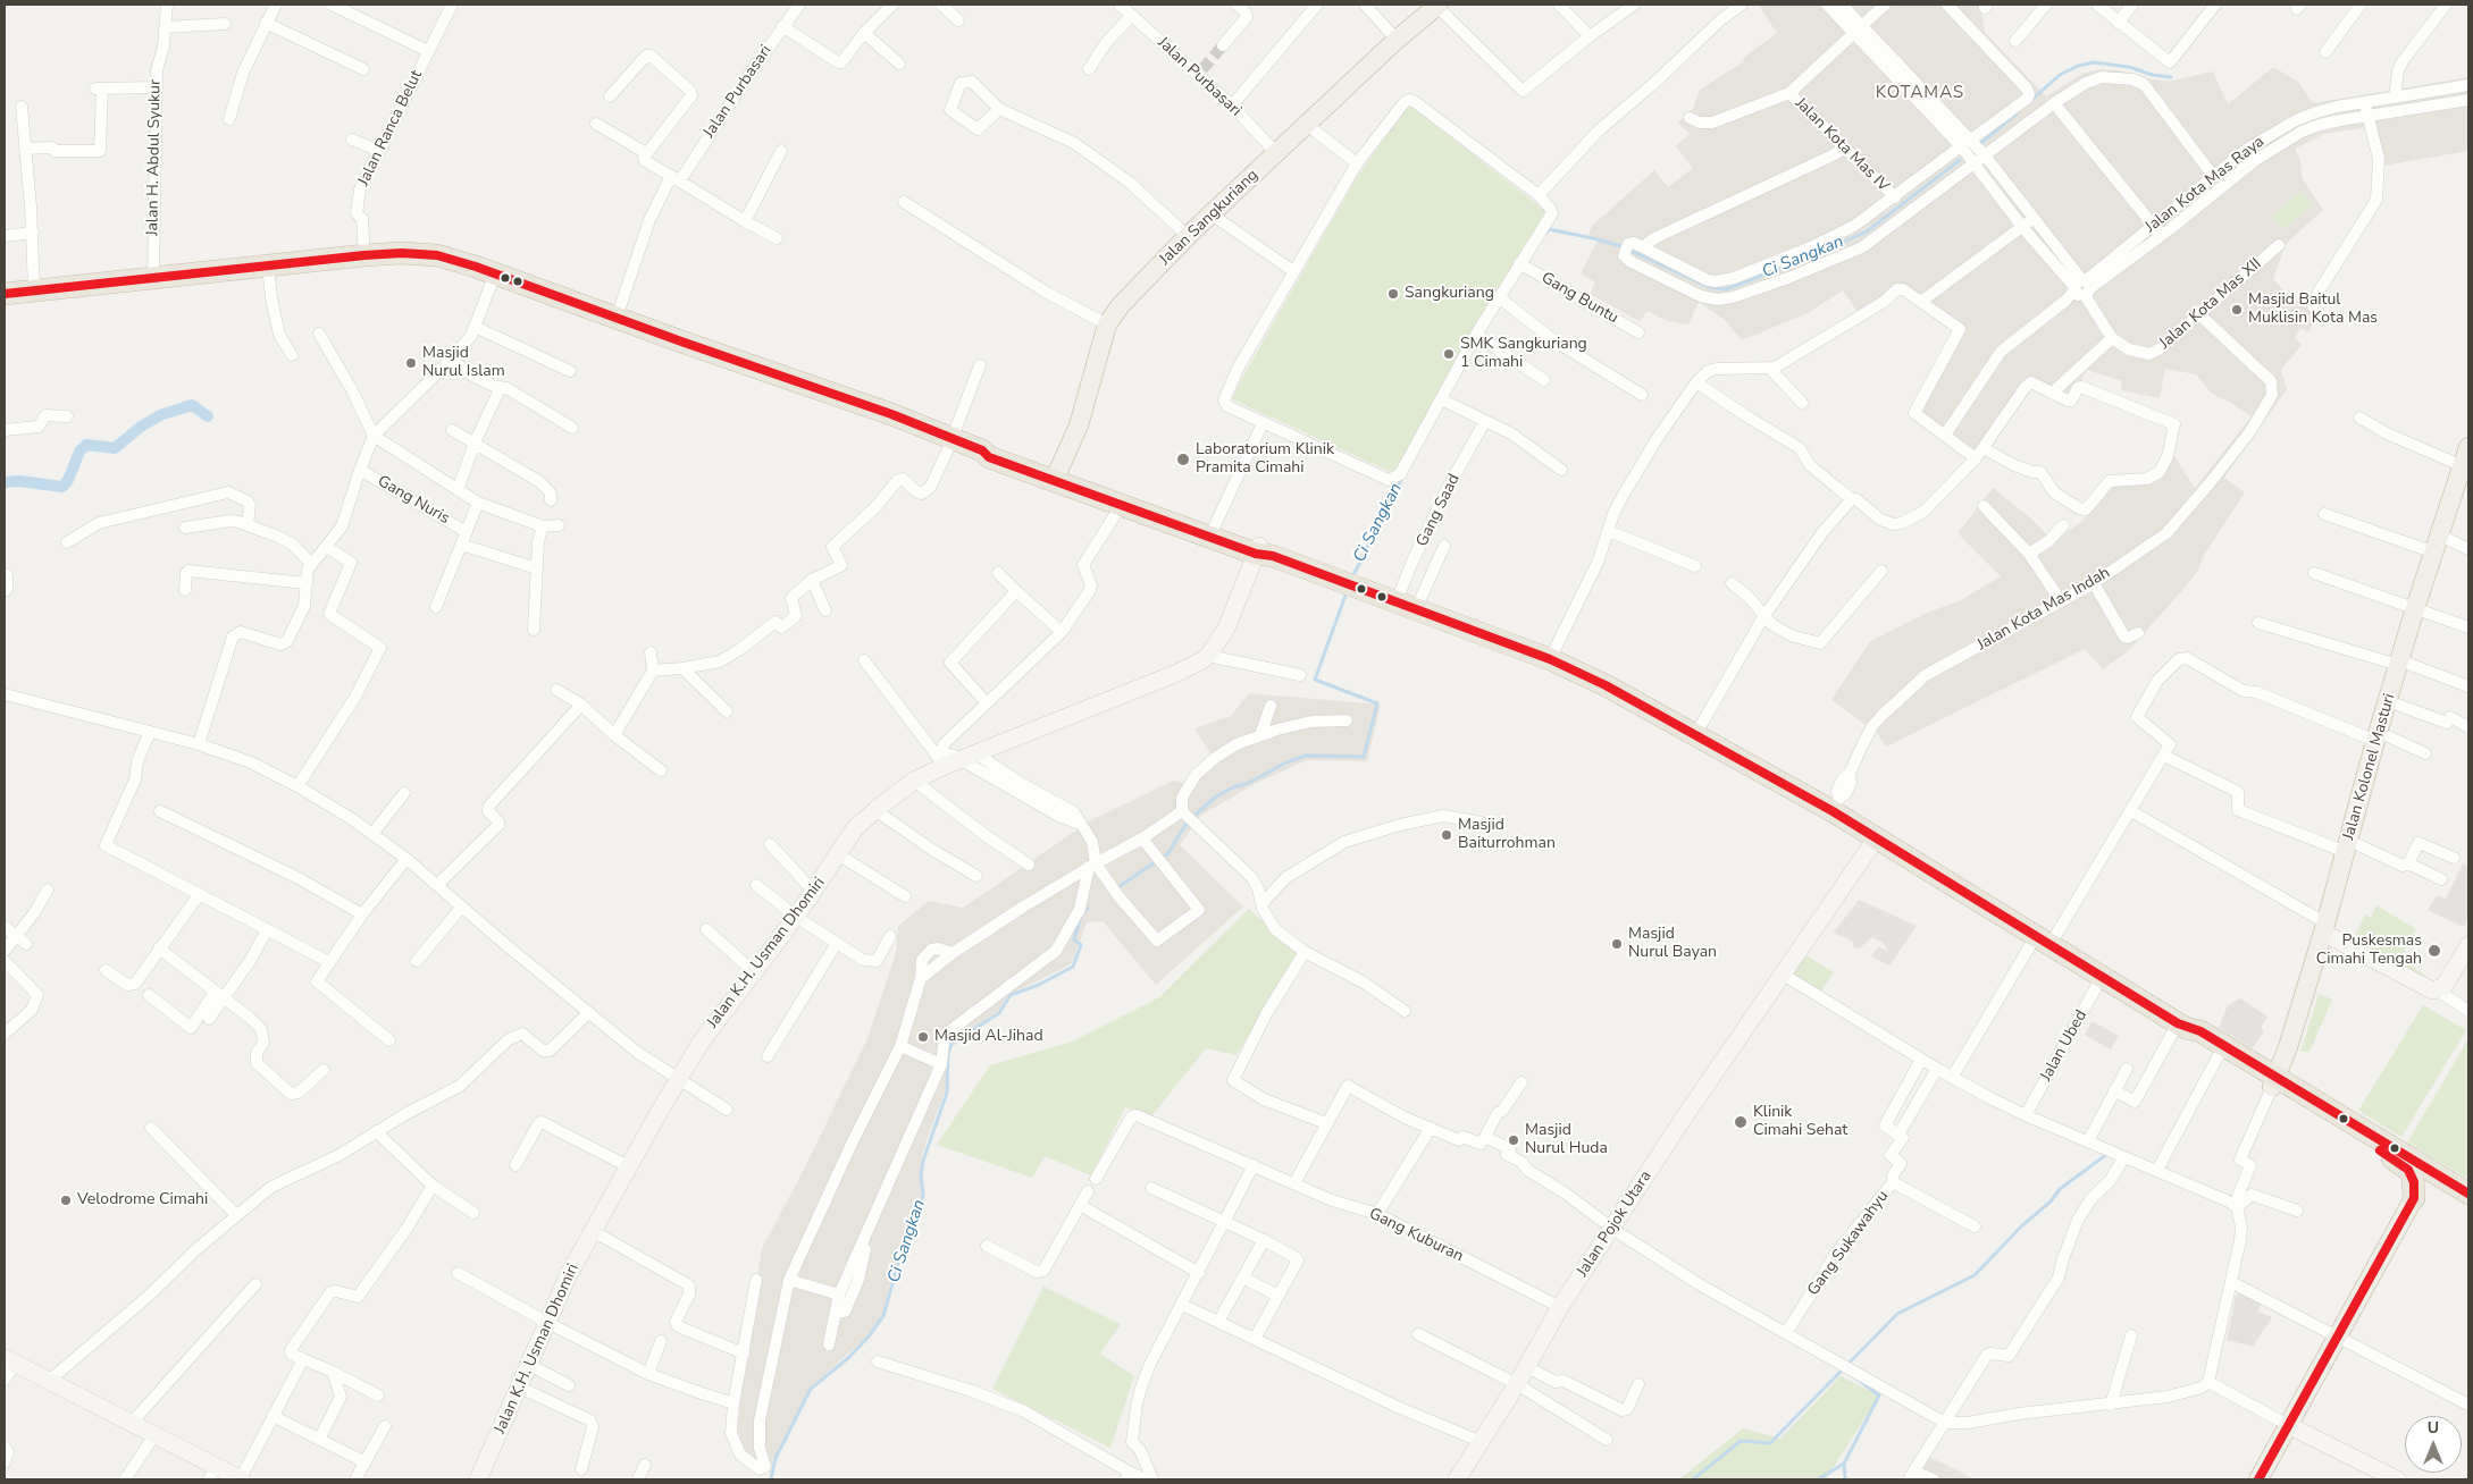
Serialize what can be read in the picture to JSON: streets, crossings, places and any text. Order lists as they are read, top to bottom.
{
  "streets": {
    "main road": [
      "Jalan Sangkuriang",
      "Jalan Kolonel Masturi",
      "Jalan K.H. Usman Dhomiri",
      "Jalan Pojok Utara"
    ],
    "street": [
      "Jalan Purbasari",
      "Jalan Ranca Belut",
      "Jalan Kota Mas IV",
      "Jalan H. Abdul Syukur",
      "Jalan Kota Mas Raya",
      "Gang Buntu",
      "Jalan Kota Mas XII",
      "Gang Nuris",
      "Gang Saad",
      "Jalan Kota Mas Indah",
      "Jalan Ubed",
      "Gang Kuburan",
      "Gang Sukawahyu"
    ]
  },
  "crossings": [
    ["Jalan Purbasari", "Jalan Sangkuriang"],
    ["Jalan Kota Mas Raya", "Jalan Kota Mas XII"],
    ["Jalan Kota Mas XII", "Jalan Kota Mas Indah"],
    ["Jalan Pojok Utara", "Gang Kuburan"]
  ],
  "districts": ["KOTAMAS"],
  "water": ["Ci Sangkan"],
  "places": [
    "Sangkuriang",
    "Masjid Baitul Muklisin Kota Mas",
    "SMK Sangkuriang 1 Cimahi",
    "Masjid Nurul Islam",
    "Laboratorium Klinik Pramita Cimahi",
    "Masjid Baiturrohman",
    "Masjid Nurul Bayan",
    "Puskesmas Cimahi Tengah",
    "Masjid Al-Jihad",
    "Klinik Cimahi Sehat",
    "Masjid Nurul Huda",
    "Velodrome Cimahi"
  ],
  "north": "top"
}
